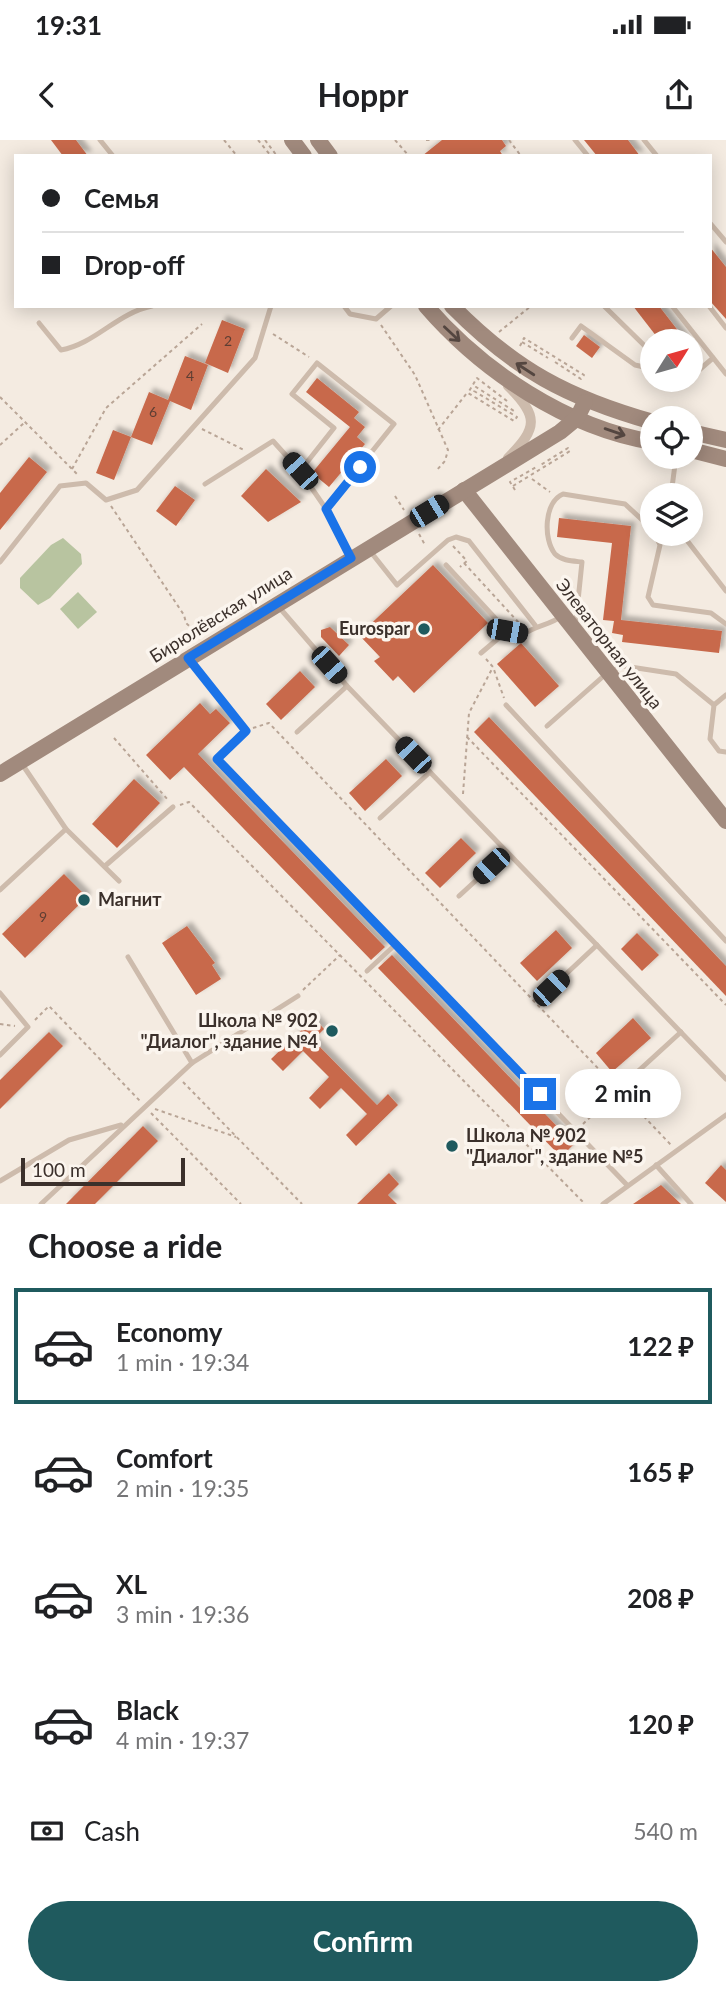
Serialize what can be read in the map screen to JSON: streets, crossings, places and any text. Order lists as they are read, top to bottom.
{
  "streets": {
    "street": ["Бирюлёвская улица", "Элеваторная улица"]
  },
  "crossings": [
    ["Бирюлёвская улица", "Элеваторная улица"]
  ],
  "places": [
    "Eurospar",
    "Магнит",
    "Школа № 902 \"Диалог\", здание №4",
    "Школа № 902 \"Диалог\", здание №5"
  ],
  "house_numbers": [
    "2",
    "4",
    "6",
    "9"
  ],
  "scale_bar": "100 m",
  "north": "top right",
  "page": {
    "status": "19:31",
    "header": "Hoppr",
    "banner": ["Семья", "Drop-off"],
    "bubble": "2 min",
    "scale": "100 m",
    "heading": "Choose a ride",
    "list": [
      {
        "name": "Economy",
        "note": "1 min · 19:34",
        "value": "122 ₽"
      },
      {
        "name": "Comfort",
        "note": "2 min · 19:35",
        "value": "165 ₽"
      },
      {
        "name": "XL",
        "note": "3 min · 19:36",
        "value": "208 ₽"
      },
      {
        "name": "Black",
        "note": "4 min · 19:37",
        "value": "120 ₽"
      }
    ],
    "pay": ["Cash", "540 m"],
    "buttons": "Confirm"
  }
}
